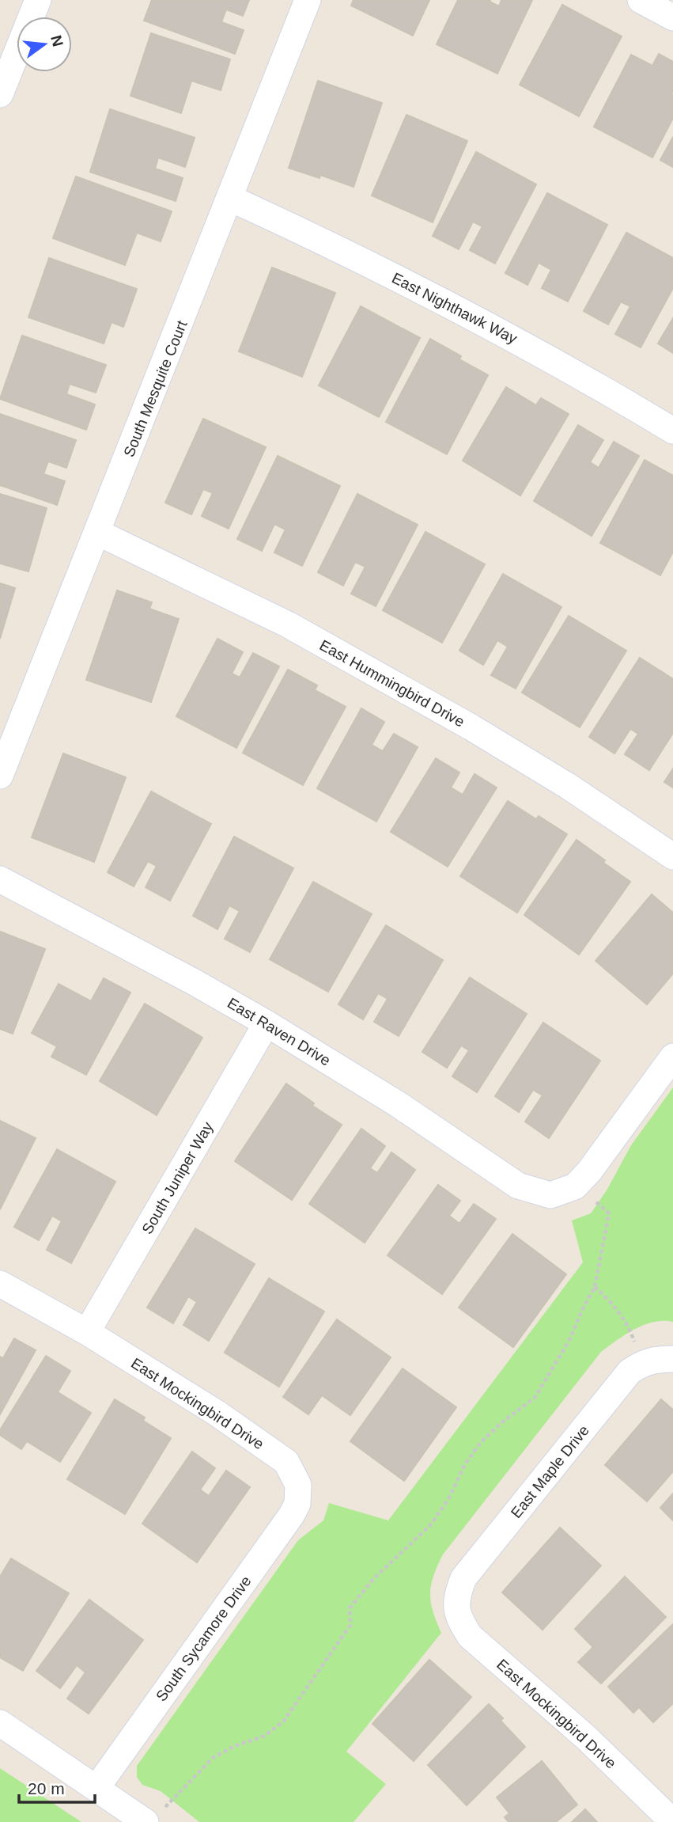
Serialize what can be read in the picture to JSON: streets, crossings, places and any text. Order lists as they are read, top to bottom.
{
  "streets": {
    "street": [
      "East Nighthawk Way",
      "South Mesquite Court",
      "East Hummingbird Drive",
      "East Raven Drive",
      "South Juniper Way",
      "East Mockingbird Drive",
      "East Maple Drive",
      "South Sycamore Drive"
    ]
  },
  "crossings": [
    ["East Nighthawk Way", "South Mesquite Court"],
    ["South Mesquite Court", "East Hummingbird Drive"],
    ["East Raven Drive", "South Juniper Way"],
    ["South Juniper Way", "East Mockingbird Drive"],
    ["East Mockingbird Drive", "East Maple Drive"],
    ["East Mockingbird Drive", "South Sycamore Drive"]
  ],
  "scale_bar": "20 m",
  "north": "right"
}
